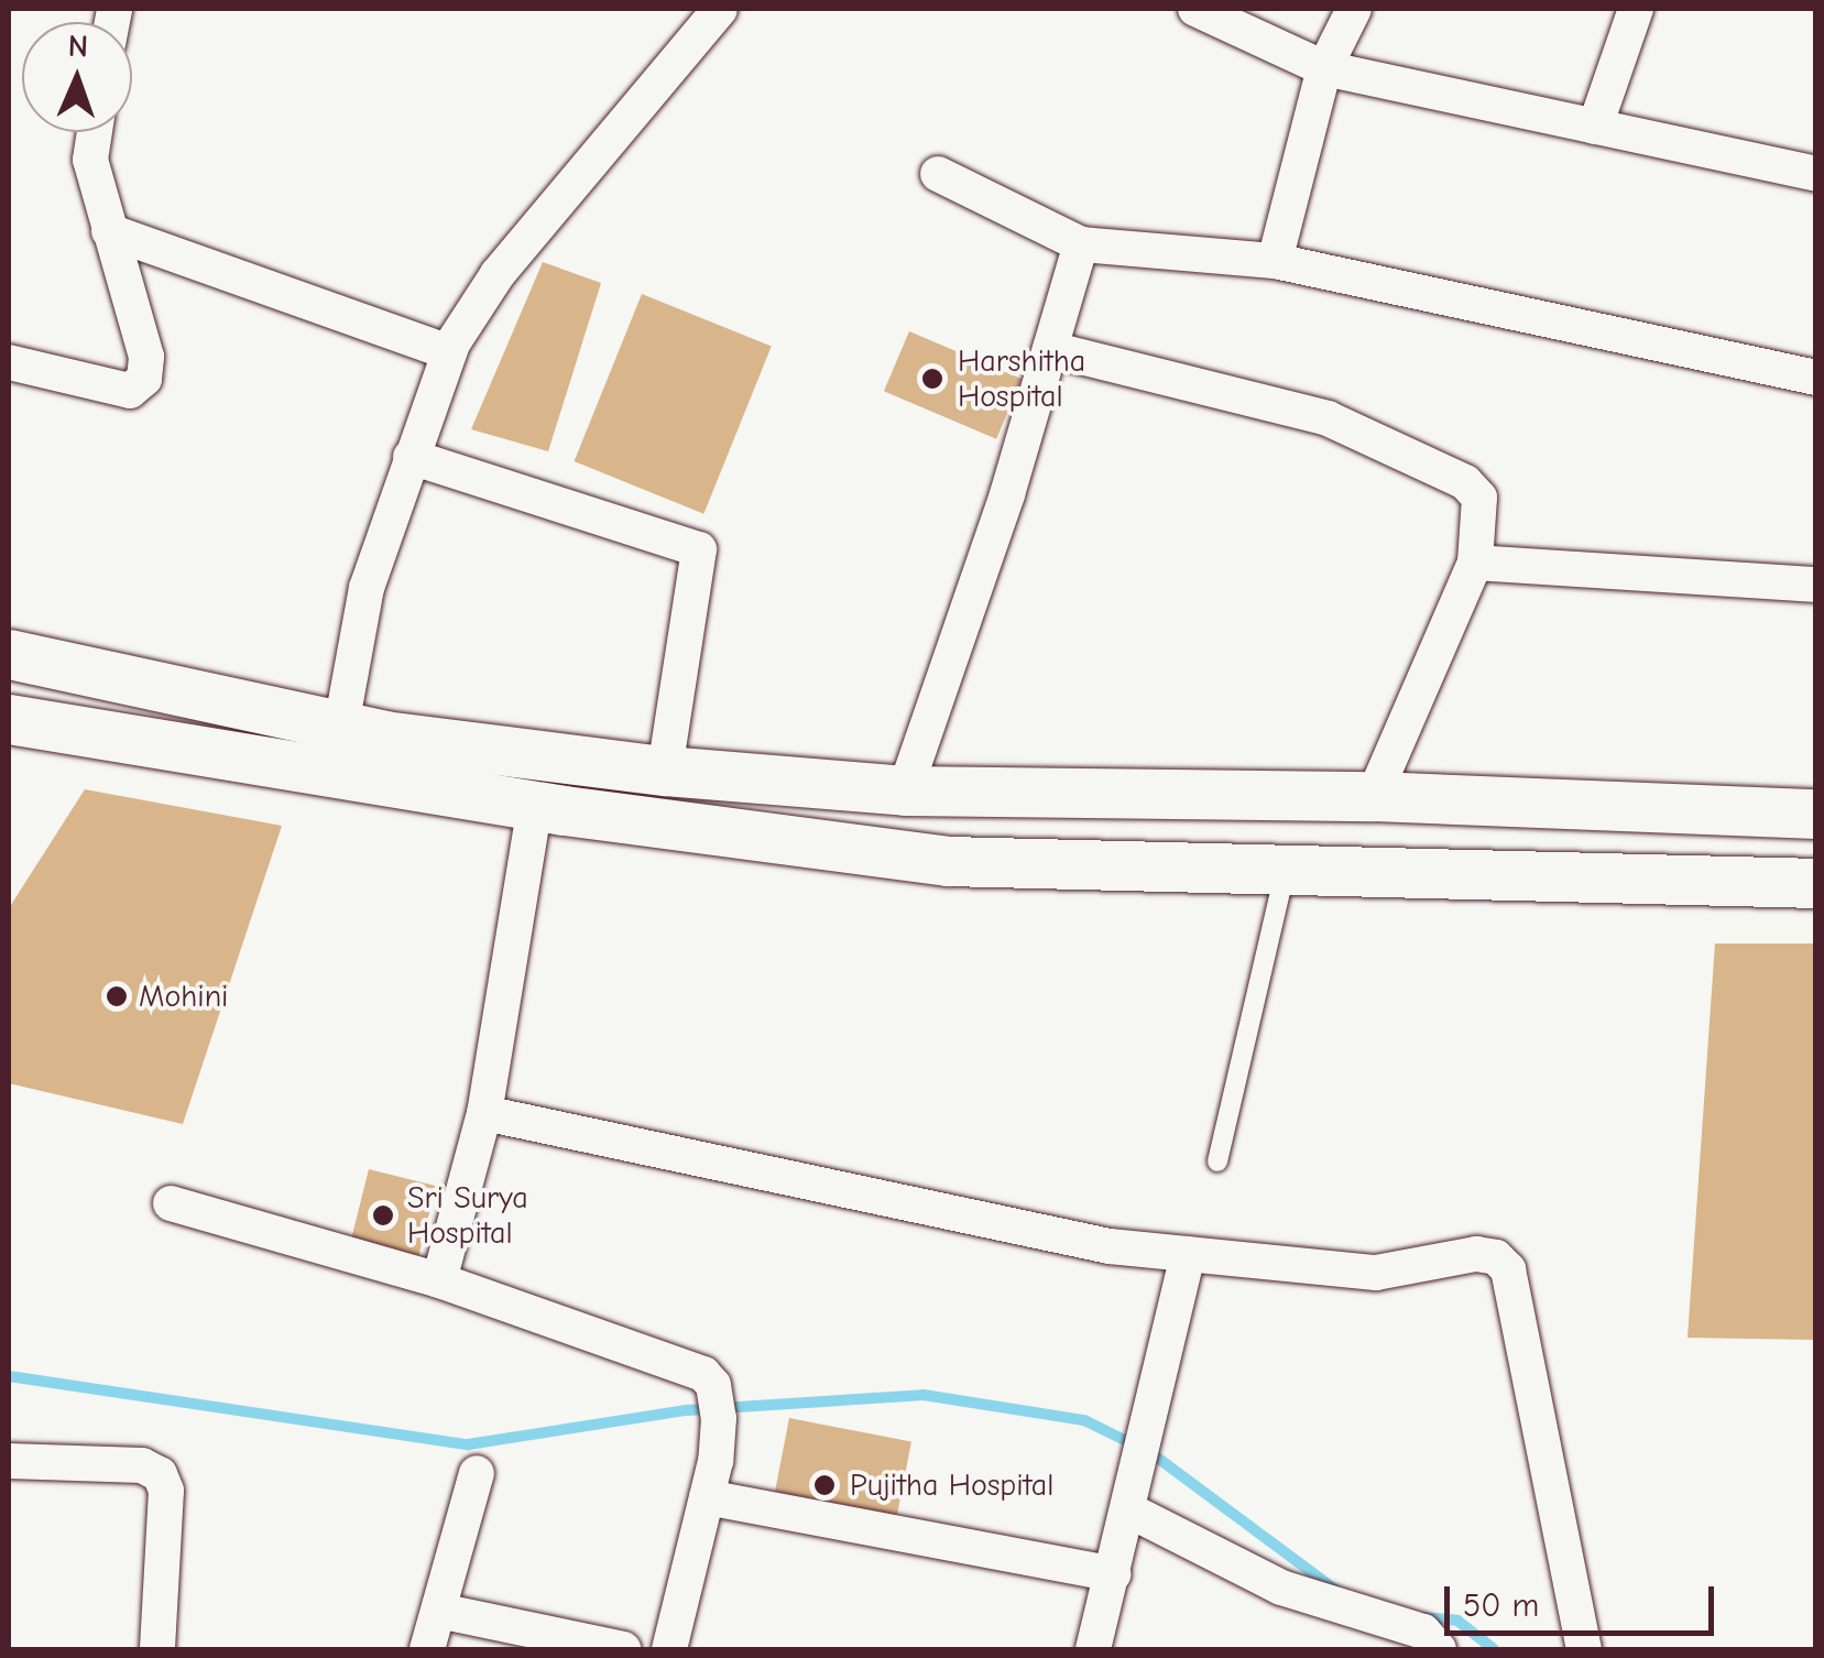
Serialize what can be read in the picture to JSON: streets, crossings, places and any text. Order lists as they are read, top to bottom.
{
  "places": [
    "Harshitha Hospital",
    "Mohini",
    "Sri Surya Hospital",
    "Pujitha Hospital"
  ],
  "scale_bar": "50 m",
  "north": "top"
}
